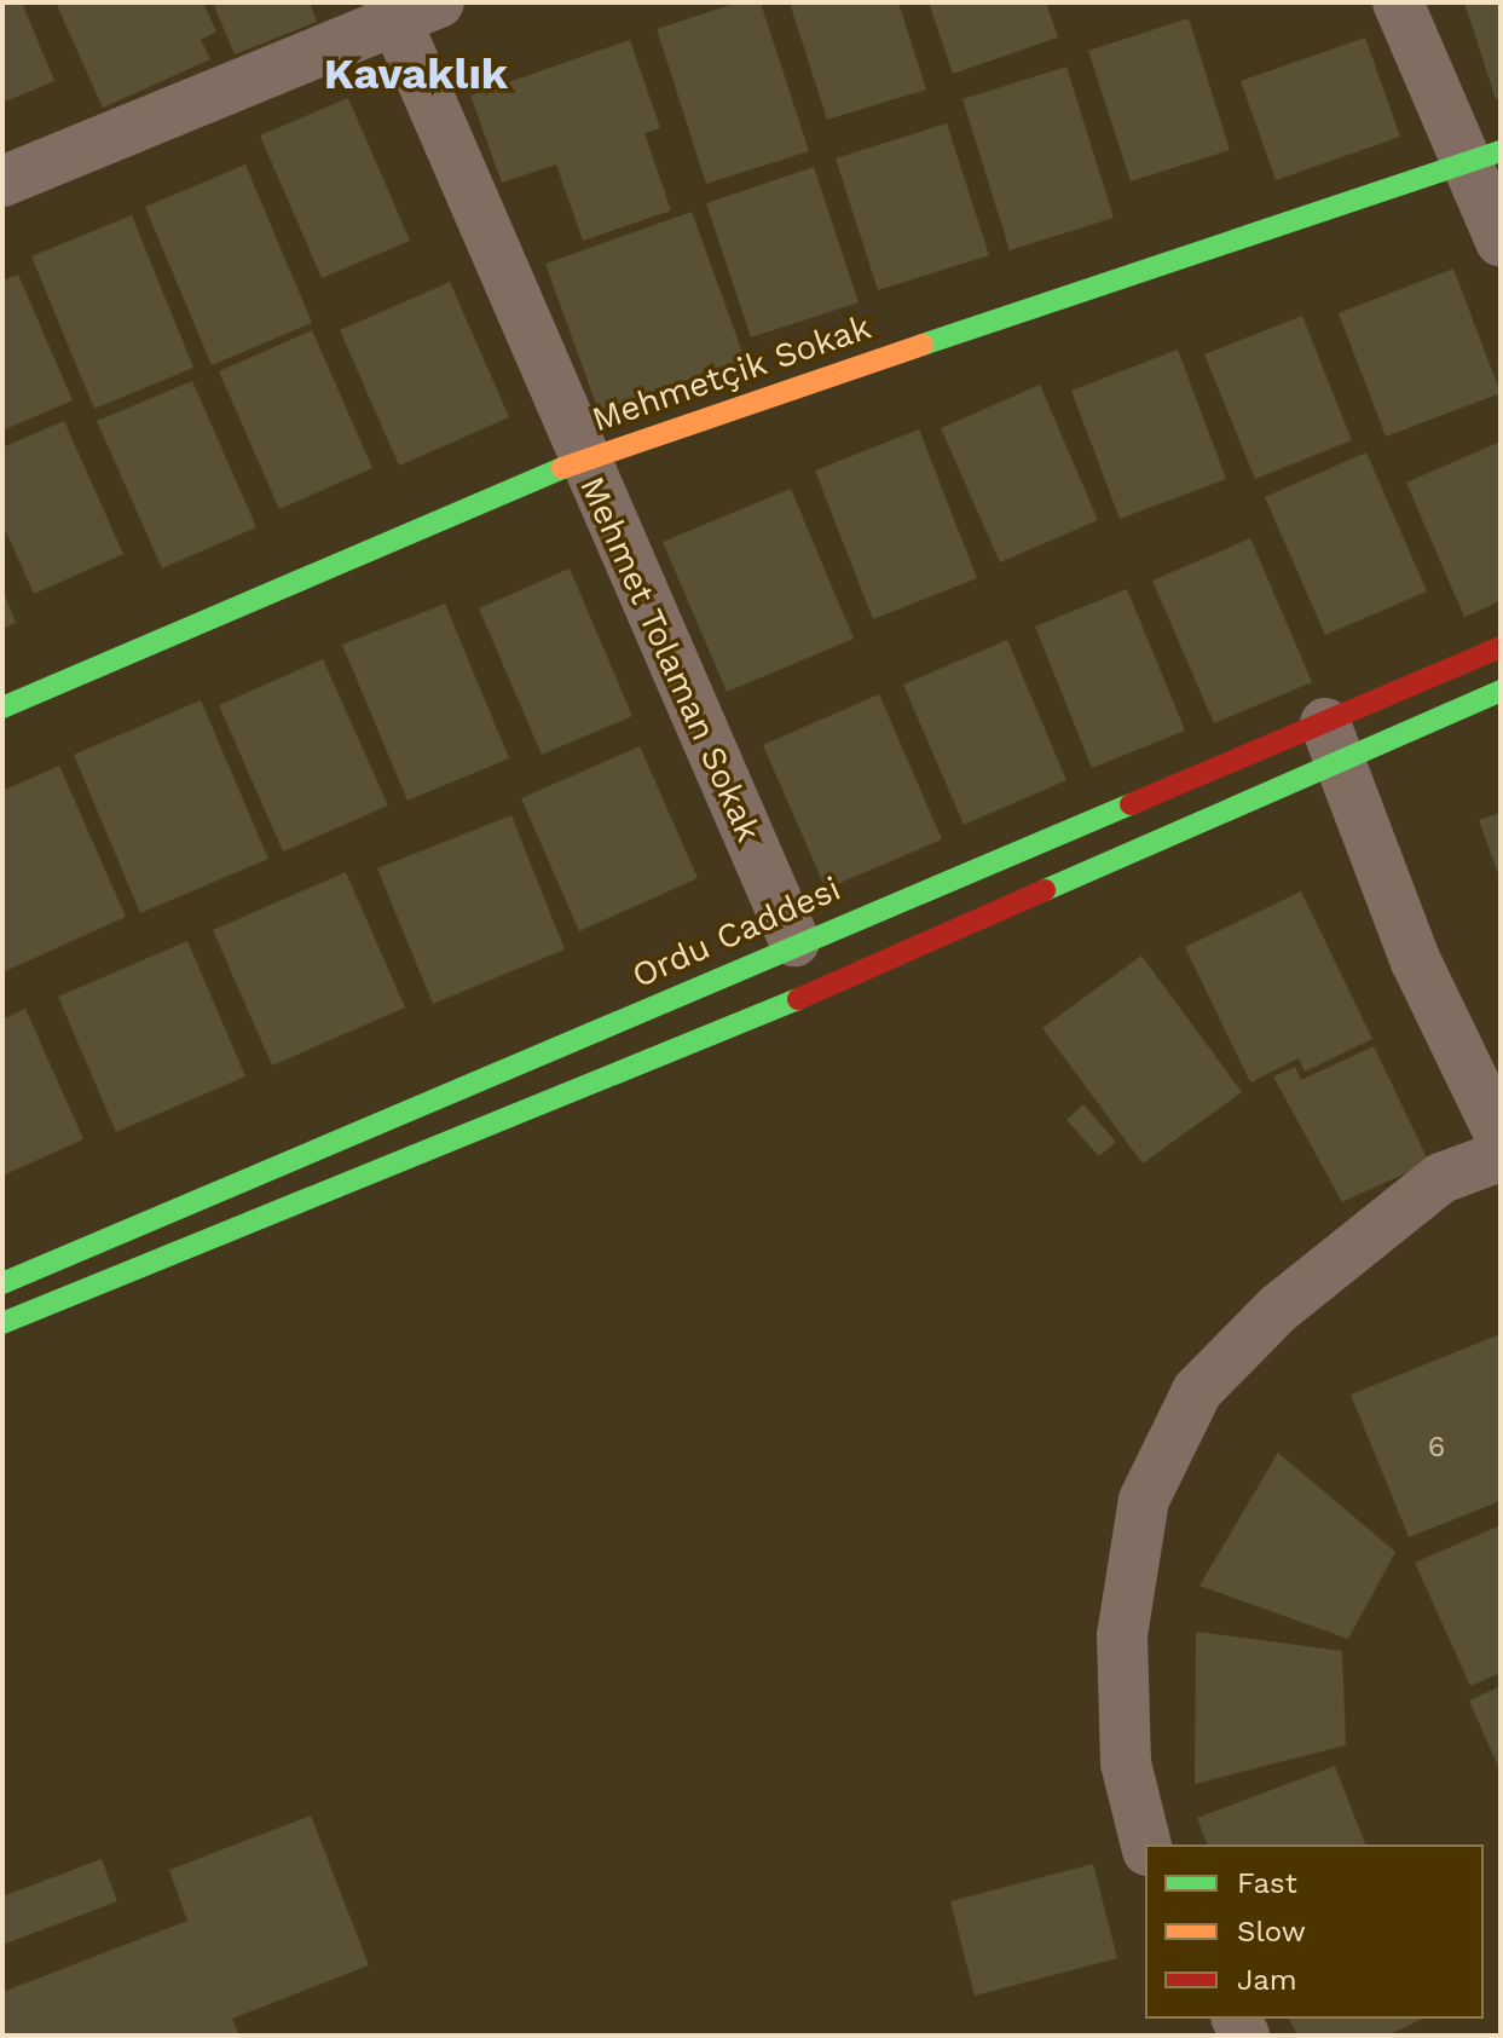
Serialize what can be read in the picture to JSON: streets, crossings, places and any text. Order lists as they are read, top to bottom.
{
  "streets": {
    "main road": ["Mehmetçik Sokak", "Ordu Caddesi"],
    "street": ["Mehmet Tolaman Sokak"]
  },
  "crossings": [
    ["Mehmetçik Sokak", "Mehmet Tolaman Sokak"],
    ["Mehmet Tolaman Sokak", "Ordu Caddesi"]
  ],
  "districts": ["Kavaklık"],
  "house_numbers": ["6"],
  "legend": ["Fast", "Slow", "Jam"]
}
